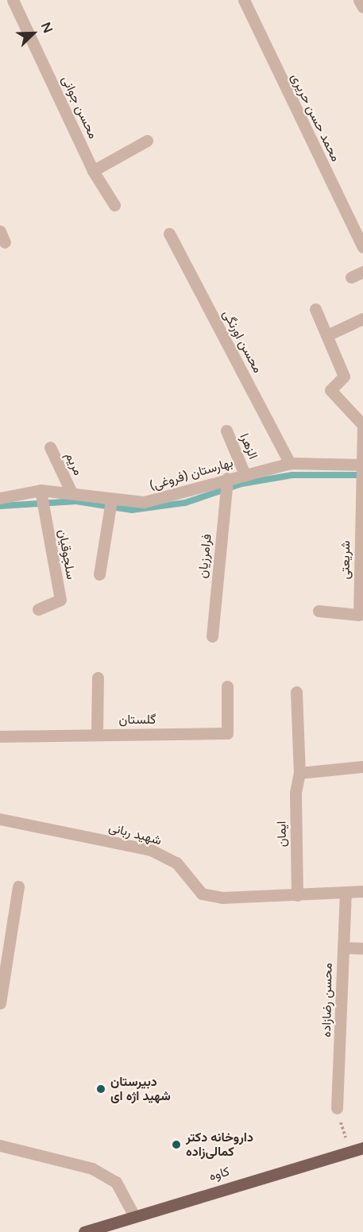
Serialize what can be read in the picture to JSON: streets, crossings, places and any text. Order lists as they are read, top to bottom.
{
  "streets": {
    "main road": ["کاوه"],
    "street": [
      "محسن جوانی",
      "محمد حسن حریری",
      "محسن اورنگی",
      "الزهرا",
      "مریم",
      "بهارستان (فروغی)",
      "سلجوقیان",
      "فرامرزیان",
      "شریعتی",
      "گلستان",
      "شهید ربانی",
      "ایمان",
      "محسن رضازاده"
    ]
  },
  "crossings": [
    ["محسن اورنگی", "بهارستان (فروغی)"],
    ["الزهرا", "بهارستان (فروغی)"],
    ["مریم", "بهارستان (فروغی)"],
    ["بهارستان (فروغی)", "سلجوقیان"],
    ["بهارستان (فروغی)", "فرامرزیان"],
    ["بهارستان (فروغی)", "شریعتی"],
    ["شهید ربانی", "ایمان"],
    ["شهید ربانی", "محسن رضازاده"]
  ],
  "places": ["دبیرستان شهید اژه ای", "داروخانه دکتر کمالی‌زاده"],
  "north": "top right"
}
